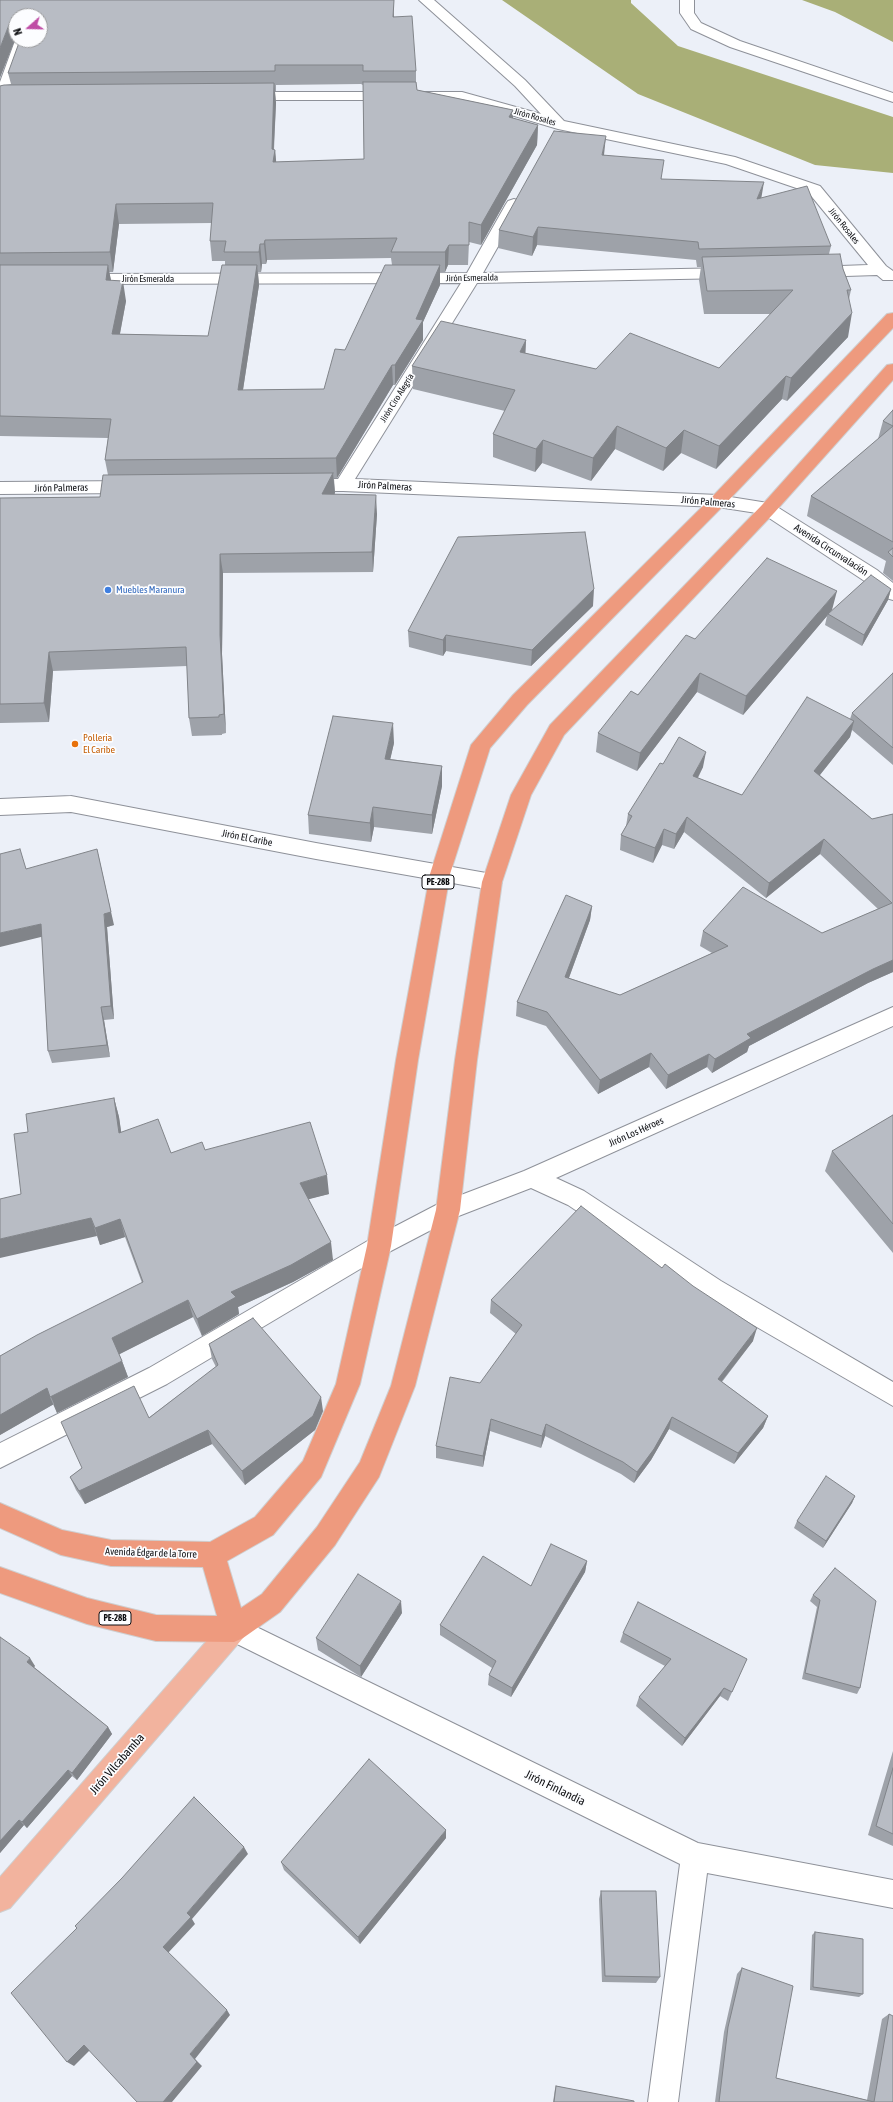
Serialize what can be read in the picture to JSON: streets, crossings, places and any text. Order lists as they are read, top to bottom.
{
  "streets": {
    "highway": ["PE-28B", "Avenida Édgar de la Torre"],
    "main road": ["Jirón Vilcabamba"],
    "street": [
      "Jirón Rosales",
      "Jirón Esmeralda",
      "Jirón Ciro Alegría",
      "Jirón Palmeras",
      "Avenida Circunvalación",
      "Jirón El Caribe",
      "Jirón Los Héroes",
      "Jirón Finlandia"
    ]
  },
  "crossings": [
    ["Jirón Esmeralda", "Jirón Ciro Alegría"],
    ["Jirón Ciro Alegría", "Jirón Palmeras"],
    ["Jirón Palmeras", "Avenida Circunvalación"],
    ["Jirón Palmeras", "PE-28B"],
    ["Jirón El Caribe", "PE-28B"],
    ["PE-28B", "Jirón Los Héroes"],
    ["PE-28B", "Avenida Édgar de la Torre"],
    ["PE-28B", "Jirón Vilcabamba"],
    ["PE-28B", "Jirón Finlandia"],
    ["Jirón Vilcabamba", "Jirón Finlandia"]
  ],
  "places": ["Muebles Maranura", "Polleria El Caribe"],
  "north": "left"
}
